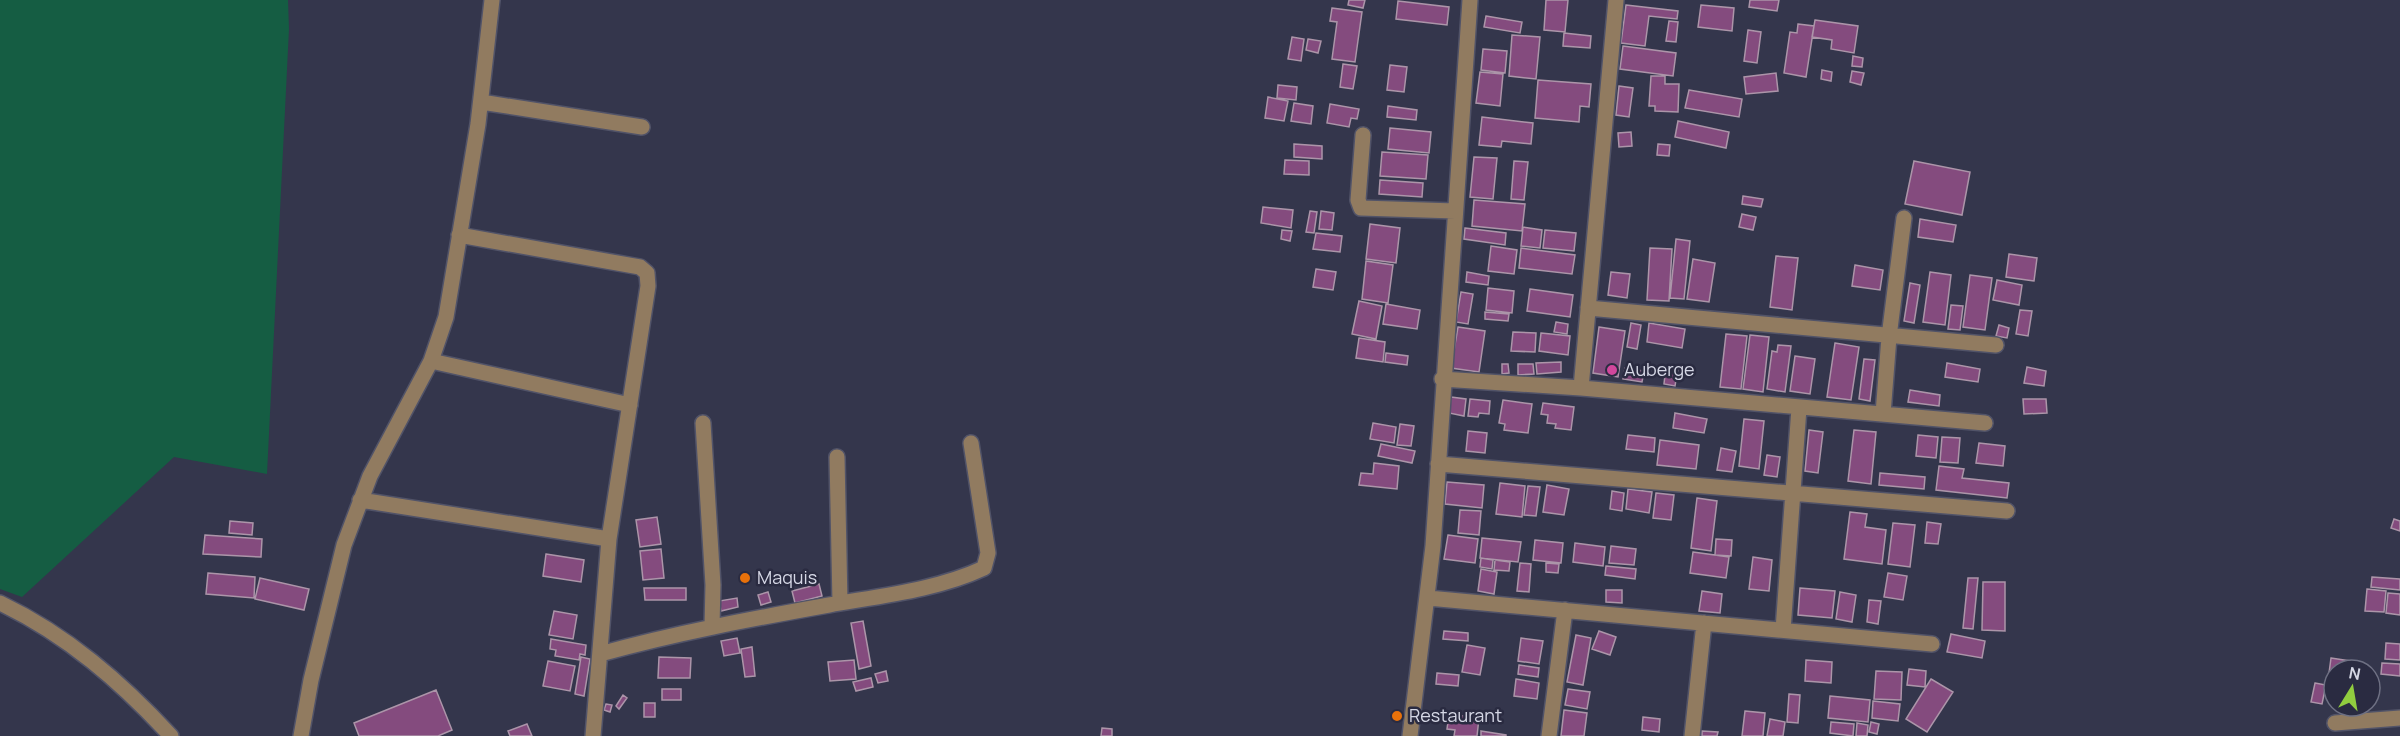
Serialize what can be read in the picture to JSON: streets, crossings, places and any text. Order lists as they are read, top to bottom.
{
  "places": ["Auberge", "Maquis", "Restaurant"],
  "north": "top"
}
